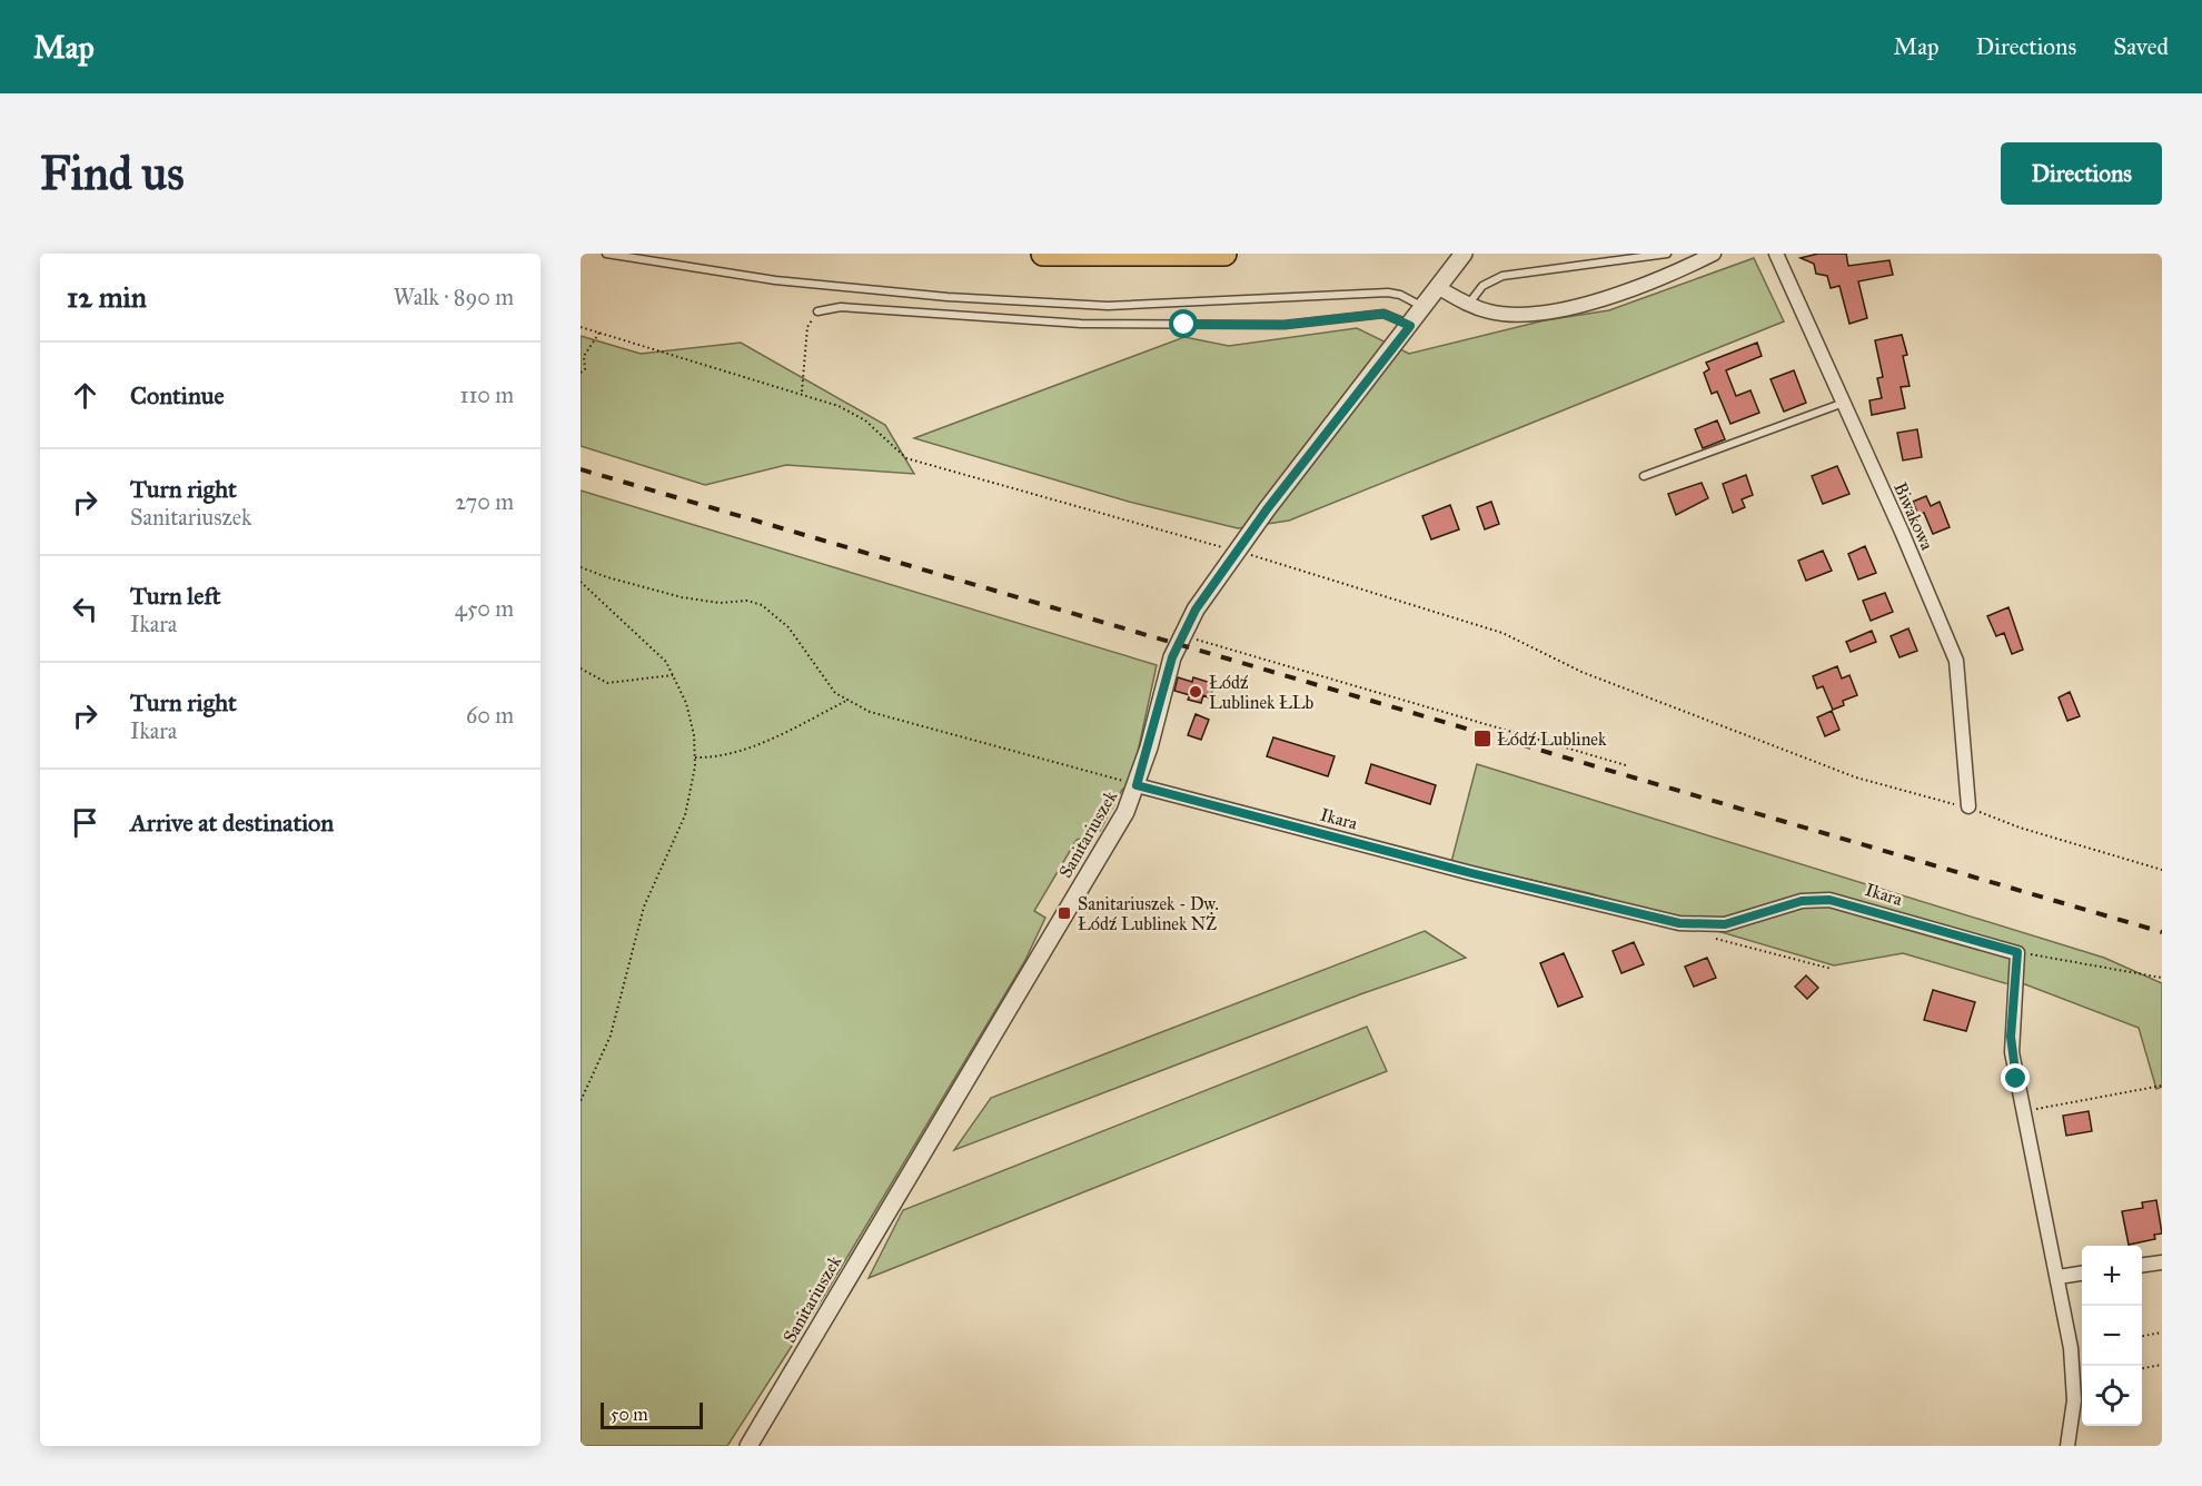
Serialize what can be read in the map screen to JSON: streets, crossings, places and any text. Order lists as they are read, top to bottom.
{
  "streets": {
    "street": ["Biwakowa", "Ikara", "Sanitariuszek"]
  },
  "crossings": [
    ["Ikara", "Sanitariuszek"]
  ],
  "places": {
    "other": ["Łódź Lublinek ŁLb"],
    "transit": ["Łódź Lublinek", "Sanitariuszek - Dw. Łódź Lublinek NŻ"]
  },
  "scale_bar": "50 m",
  "page": {
    "header": "Map",
    "nav": ["Map", "Directions", "Saved"],
    "buttons": "Directions",
    "title": "Find us",
    "heading": ["12 min", "Walk · 890 m"],
    "list": [
      ["Continue", "110 m"],
      ["Turn right", "Sanitariuszek", "270 m"],
      ["Turn left", "Ikara", "450 m"],
      ["Turn right", "Ikara", "60 m"],
      "Arrive at destination"
    ],
    "map_buttons": ["+", "−"],
    "scale": "50 m"
  }
}
